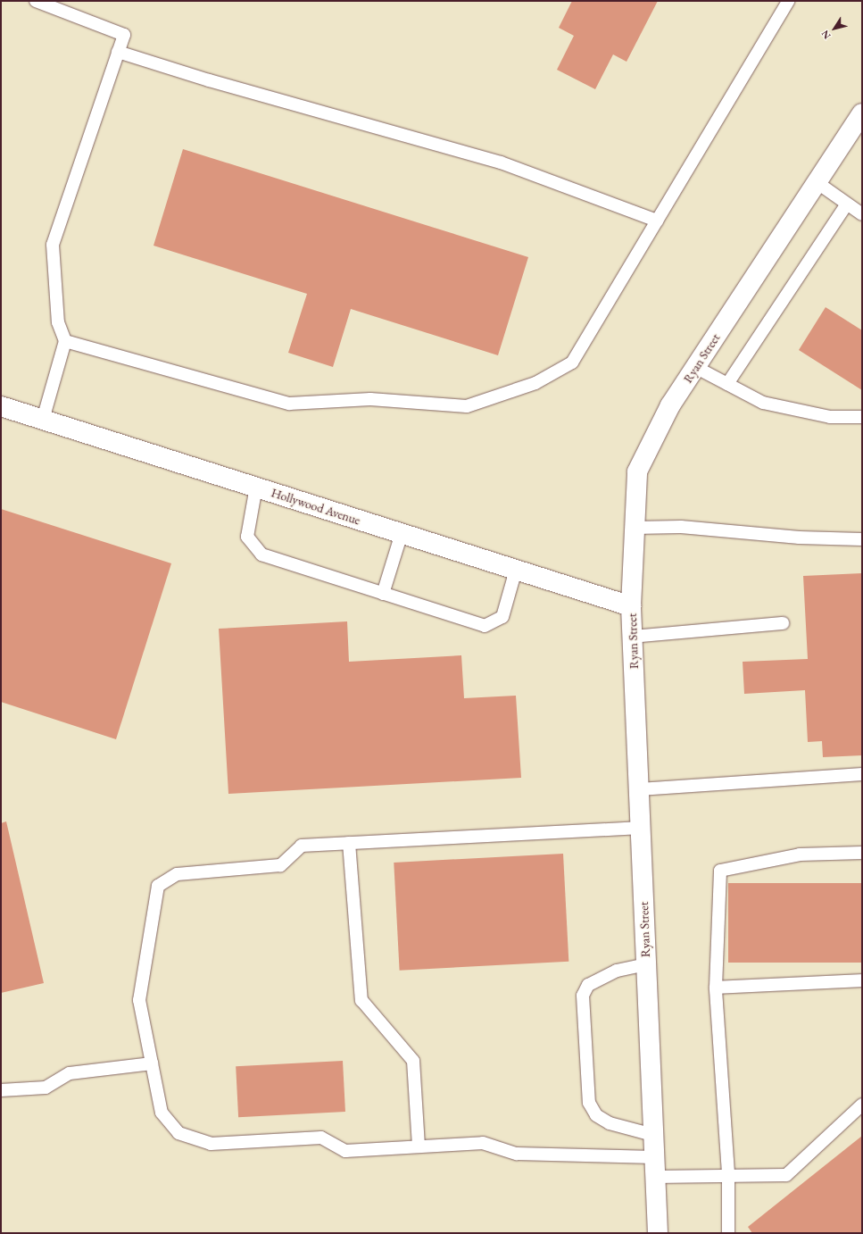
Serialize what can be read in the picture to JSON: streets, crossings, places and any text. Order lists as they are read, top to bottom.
{
  "streets": {
    "street": ["Ryan Street", "Hollywood Avenue"]
  },
  "crossings": [
    ["Ryan Street", "Hollywood Avenue"]
  ],
  "north": "bottom left"
}
